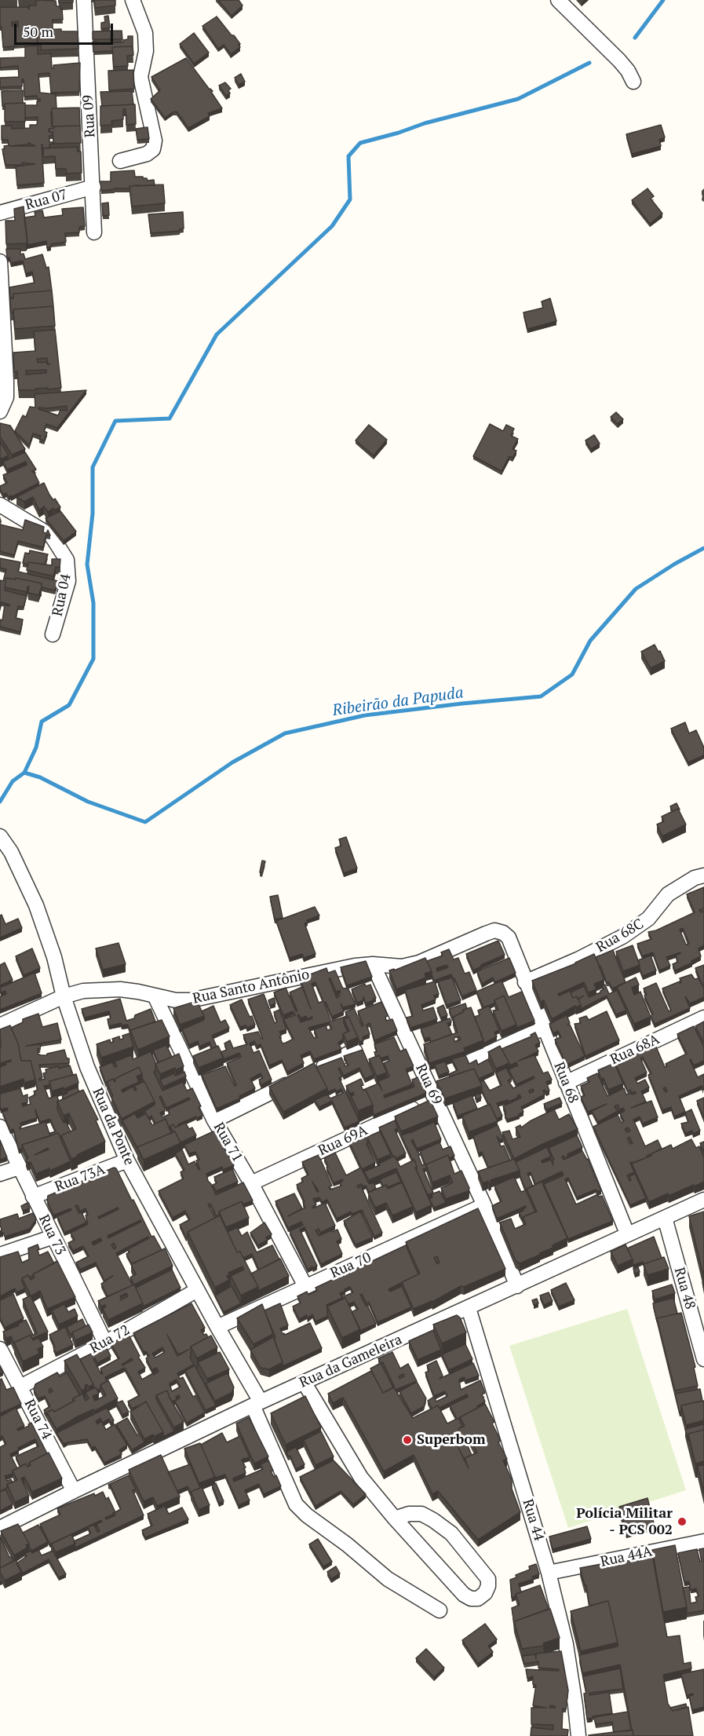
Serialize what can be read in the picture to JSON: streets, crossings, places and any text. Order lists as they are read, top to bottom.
{
  "streets": {
    "street": [
      "Rua 09",
      "Rua 07",
      "Rua 04",
      "Rua 68C",
      "Rua Santo Antônio",
      "Rua 68A",
      "Rua 68",
      "Rua 69",
      "Rua da Ponte",
      "Rua 69A",
      "Rua 71",
      "Rua 73A",
      "Rua 73",
      "Rua 70",
      "Rua 48",
      "Rua 72",
      "Rua da Gameleira",
      "Rua 74",
      "Rua 44",
      "Rua 44A"
    ]
  },
  "crossings": [
    ["Rua 09", "Rua 07"],
    ["Rua 68C", "Rua 68"],
    ["Rua Santo Antônio", "Rua 68"],
    ["Rua Santo Antônio", "Rua 69"],
    ["Rua Santo Antônio", "Rua da Ponte"],
    ["Rua Santo Antônio", "Rua 71"],
    ["Rua 68A", "Rua 68"],
    ["Rua 68", "Rua da Gameleira"],
    ["Rua 69", "Rua 69A"],
    ["Rua 69", "Rua 70"],
    ["Rua 69", "Rua da Gameleira"],
    ["Rua da Ponte", "Rua 73A"],
    ["Rua da Ponte", "Rua 70"],
    ["Rua da Ponte", "Rua 72"],
    ["Rua da Ponte", "Rua da Gameleira"],
    ["Rua 69A", "Rua 71"],
    ["Rua 71", "Rua 70"],
    ["Rua 73A", "Rua 73"],
    ["Rua 73", "Rua 72"],
    ["Rua 48", "Rua da Gameleira"],
    ["Rua 72", "Rua 74"],
    ["Rua da Gameleira", "Rua 74"],
    ["Rua da Gameleira", "Rua 44"],
    ["Rua 44", "Rua 44A"]
  ],
  "water": ["Ribeirão da Papuda"],
  "places": ["Superbom", "Polícia Militar - PCS 002"],
  "scale_bar": "50 m"
}
